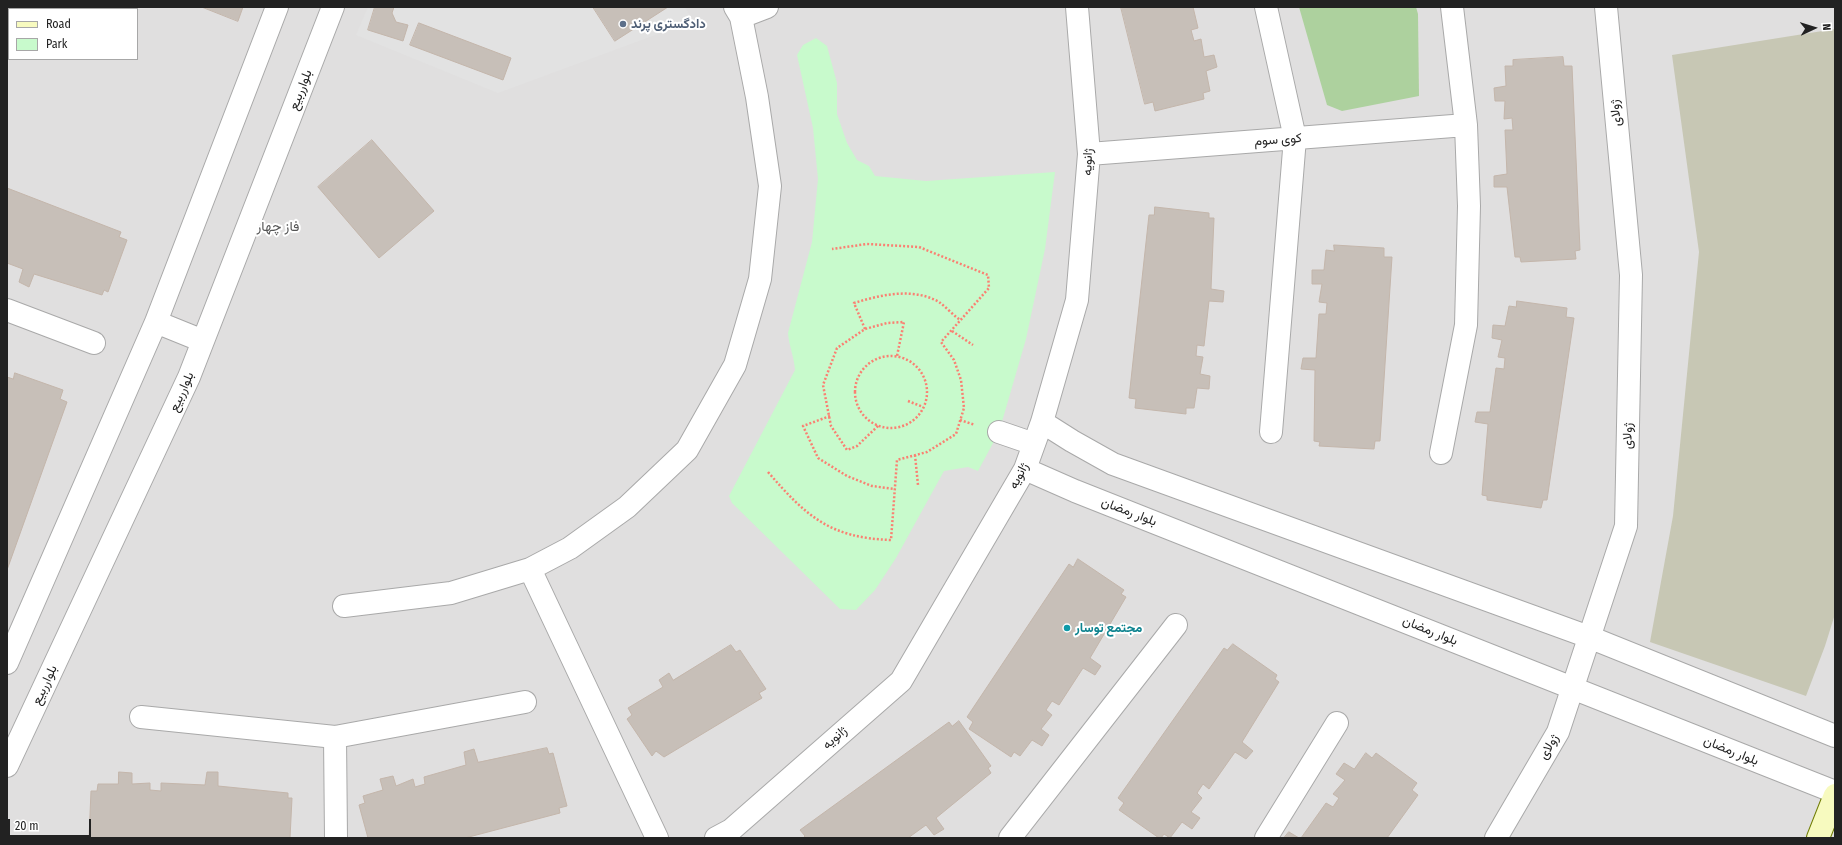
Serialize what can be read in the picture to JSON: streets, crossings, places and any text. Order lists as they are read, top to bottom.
{
  "streets": {
    "street": [
      "بلوارربیع",
      "ژولای",
      "کوی سوم",
      "ژانویه",
      "بلوار رمضان"
    ]
  },
  "crossings": [
    ["ژولای", "بلوار رمضان"],
    ["کوی سوم", "ژانویه"],
    ["ژانویه", "بلوار رمضان"]
  ],
  "districts": ["فاز چهار"],
  "places": ["دادگستری پرند", "مجتمع توسار"],
  "legend": ["Road", "Park"],
  "scale_bar": "20 m",
  "north": "right"
}
